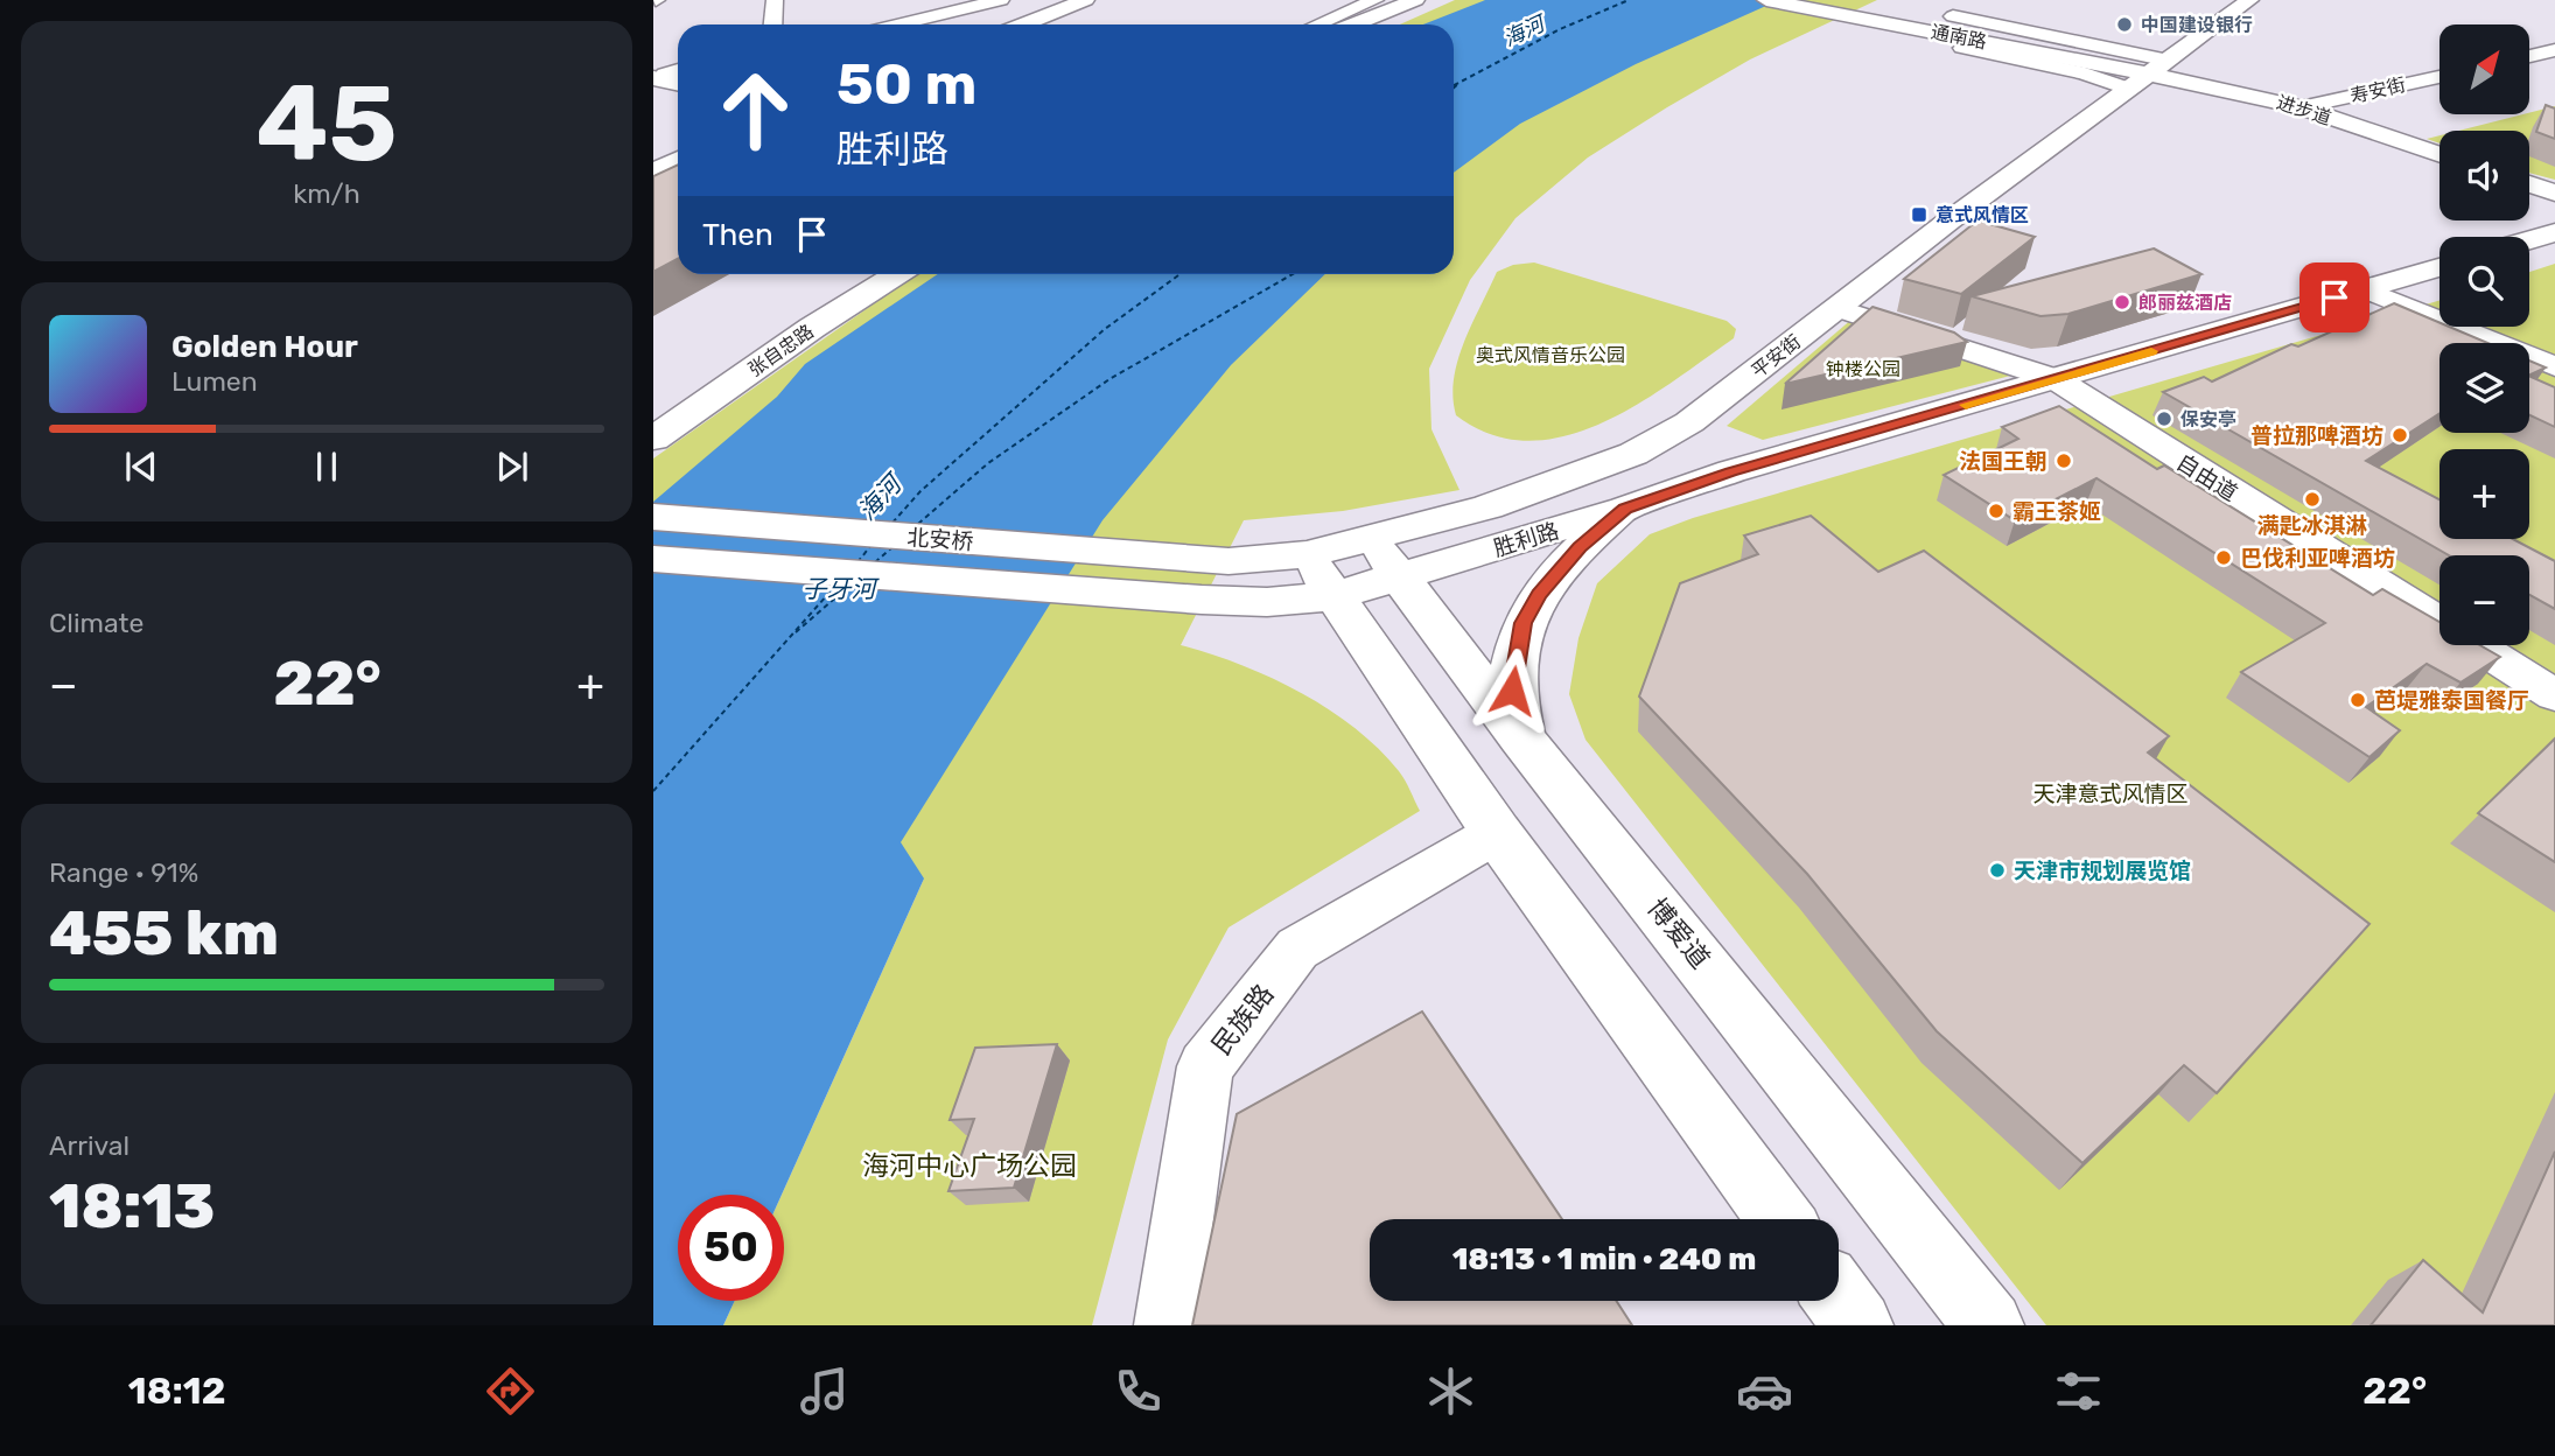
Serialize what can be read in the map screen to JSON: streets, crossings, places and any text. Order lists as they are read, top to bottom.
{
  "streets": {
    "main road": [
      "通南路",
      "进步道",
      "张自忠路",
      "平安街",
      "北安桥",
      "胜利路",
      "博爱道"
    ],
    "street": ["寿安街", "自由道", "民族路"]
  },
  "crossings": [
    ["通南路", "进步道"],
    ["通南路", "平安街"],
    ["寿安街", "进步道"],
    ["进步道", "平安街"],
    ["平安街", "自由道"],
    ["平安街", "北安桥"],
    ["平安街", "胜利路"],
    ["平安街", "博爱道"],
    ["自由道", "胜利路"],
    ["北安桥", "胜利路"],
    ["胜利路", "博爱道"],
    ["博爱道", "民族路"]
  ],
  "water": ["海河", "子牙河"],
  "parks": [
    "奥式风情音乐公园",
    "钟楼公园",
    "天津意式风情区",
    "海河中心广场公园"
  ],
  "places": {
    "other": [
      "中国建设银行",
      "郎丽兹酒店",
      "保安亭",
      "普拉那啤酒坊",
      "法国王朝",
      "满匙冰淇淋",
      "霸王茶姬",
      "巴伐利亚啤酒坊",
      "芭堤雅泰国餐厅",
      "天津市规划展览馆"
    ],
    "transit": ["意式风情区"]
  },
  "north": "top right",
  "page": {
    "tile": [
      ["45", "km/h"],
      "Climate",
      ["Range · 91%", "455 km"],
      ["Arrival", "18:13"]
    ],
    "map_buttons": ["+", "−"],
    "turn": ["50 m", "胜利路"],
    "then": "Then",
    "song": ["Golden Hour", "Lumen"],
    "heat": ["−", "22°", "+"],
    "limit": "50",
    "trip": "18:13 · 1 min · 240 m",
    "tabs": ["18:12", "22°"]
  }
}
